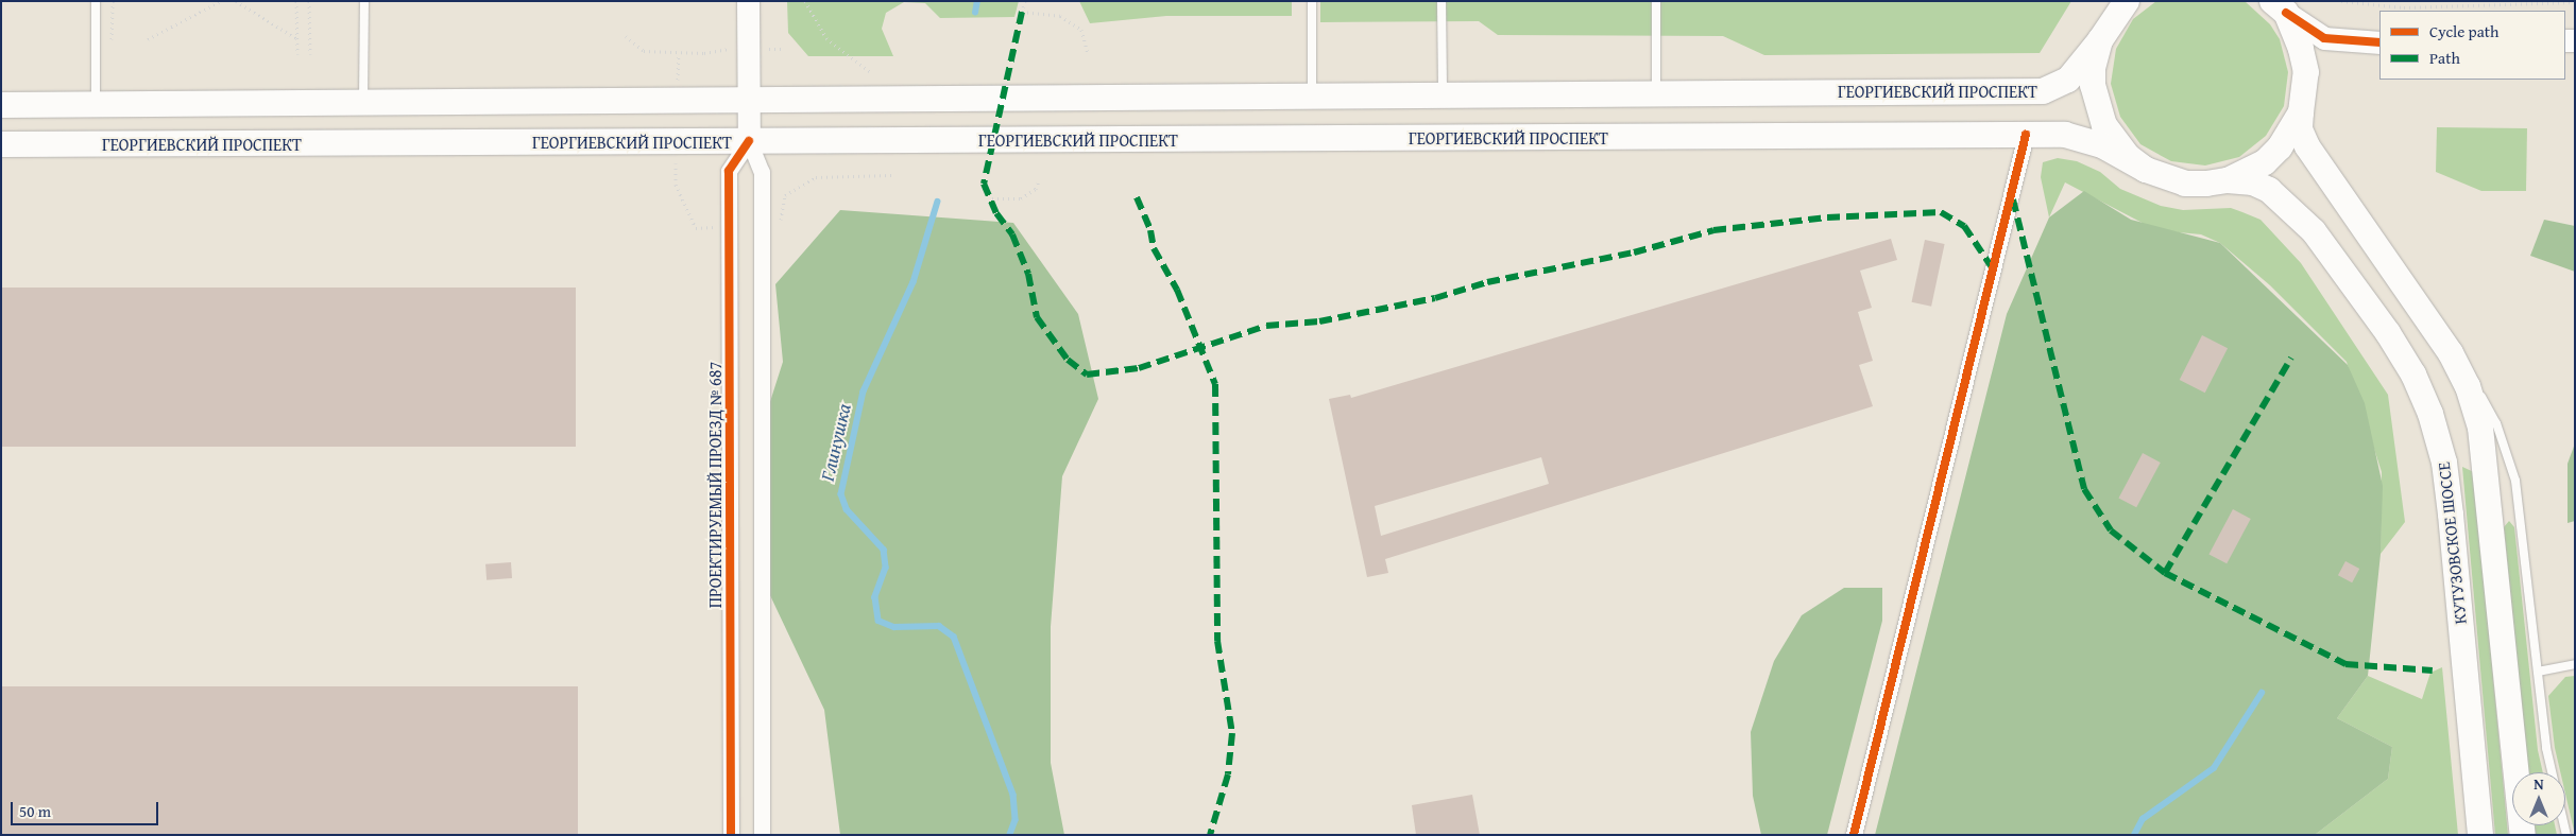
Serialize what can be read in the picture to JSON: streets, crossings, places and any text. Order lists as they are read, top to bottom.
{
  "streets": {
    "main road": ["ГЕОРГИЕВСКИЙ ПРОСПЕКТ", "КУТУЗОВСКОЕ ШОССЕ"],
    "street": ["ПРОЕКТИРУЕМЫЙ ПРОЕЗД № 687"]
  },
  "crossings": [
    ["ГЕОРГИЕВСКИЙ ПРОСПЕКТ", "ПРОЕКТИРУЕМЫЙ ПРОЕЗД № 687"],
    ["ГЕОРГИЕВСКИЙ ПРОСПЕКТ", "КУТУЗОВСКОЕ ШОССЕ"]
  ],
  "water": ["Глинушка"],
  "legend": ["Cycle path", "Path"],
  "scale_bar": "50 m",
  "north": "top"
}
